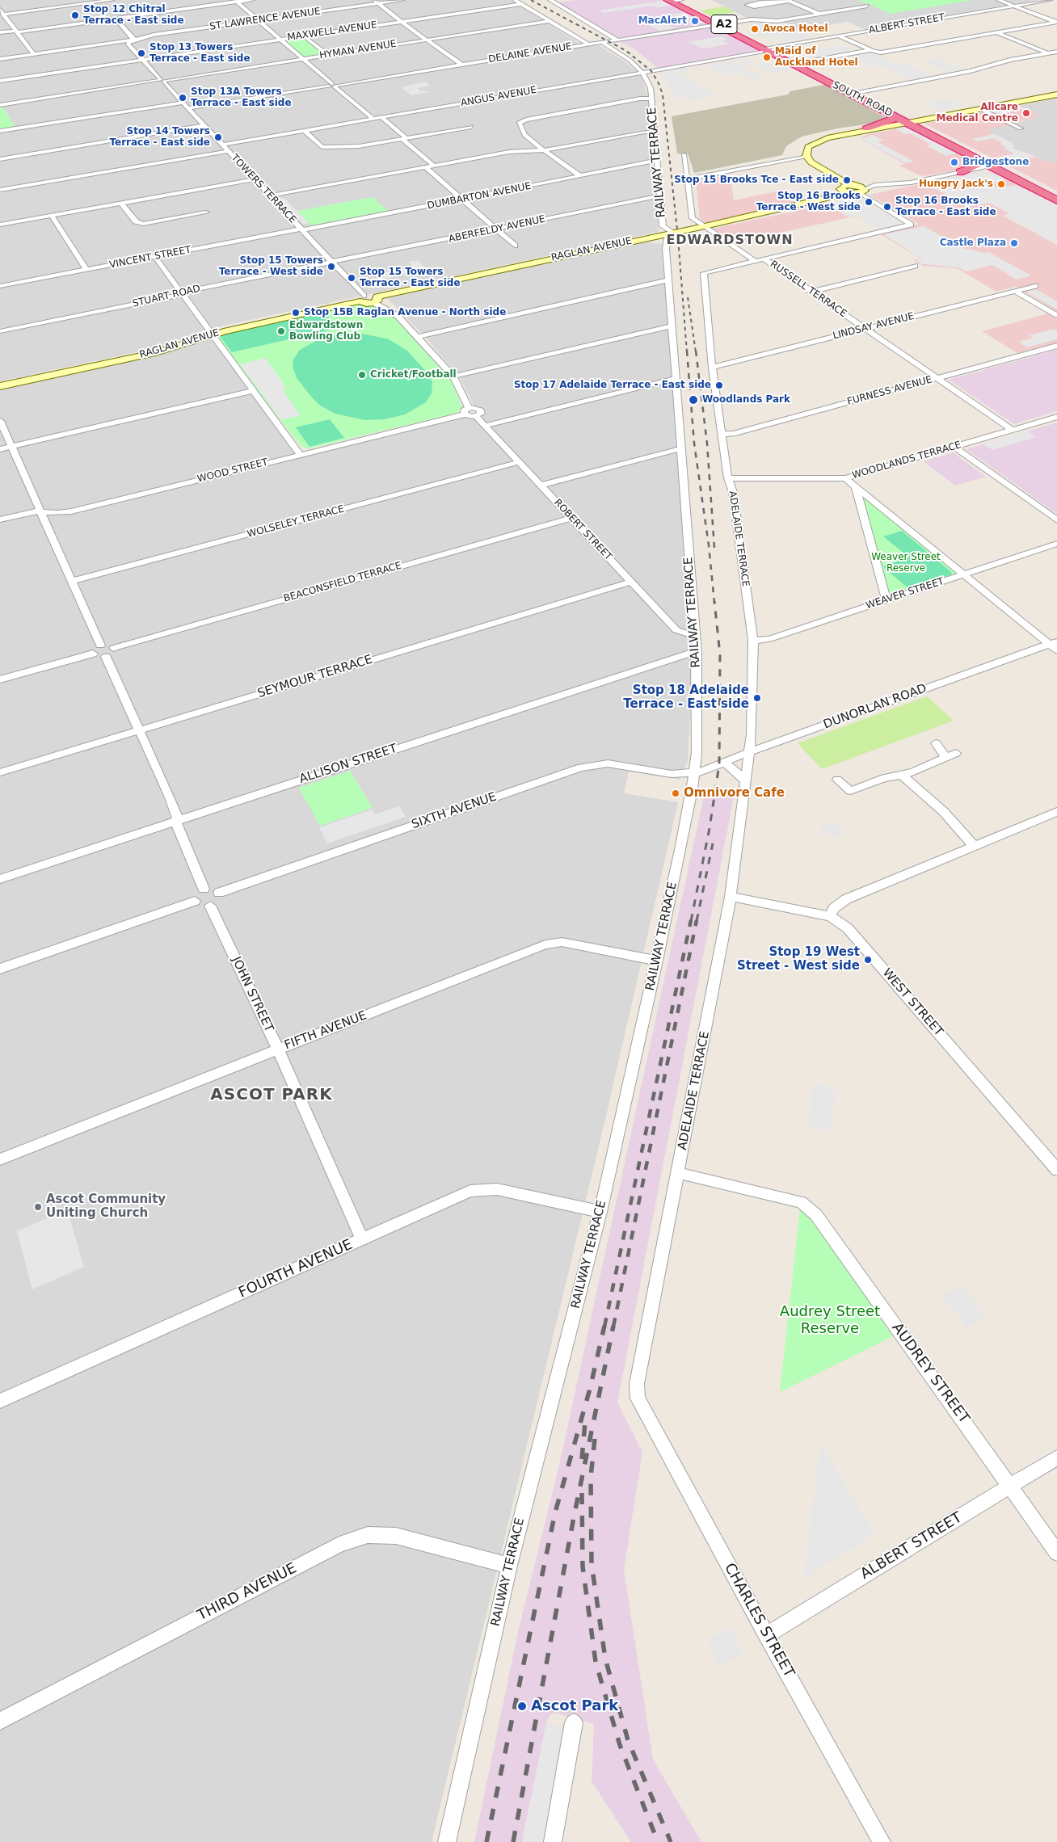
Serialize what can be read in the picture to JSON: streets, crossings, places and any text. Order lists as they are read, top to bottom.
{
  "streets": {
    "highway": ["A2", "SOUTH ROAD"],
    "street": [
      "ST LAWRENCE AVENUE",
      "ALBERT STREET",
      "MAXWELL AVENUE",
      "HYMAN AVENUE",
      "DELAINE AVENUE",
      "ANGUS AVENUE",
      "RAILWAY TERRACE",
      "TOWERS TERRACE",
      "DUMBARTON AVENUE",
      "ABERFELDY AVENUE",
      "RAGLAN AVENUE",
      "VINCENT STREET",
      "RUSSELL TERRACE",
      "STUART ROAD",
      "LINDSAY AVENUE",
      "FURNESS AVENUE",
      "WOODLANDS TERRACE",
      "WOOD STREET",
      "WOLSELEY TERRACE",
      "ROBERT STREET",
      "ADELAIDE TERRACE",
      "BEACONSFIELD TERRACE",
      "WEAVER STREET",
      "SEYMOUR TERRACE",
      "DUNORLAN ROAD",
      "ALLISON STREET",
      "SIXTH AVENUE",
      "JOHN STREET",
      "WEST STREET",
      "FIFTH AVENUE",
      "FOURTH AVENUE",
      "AUDREY STREET",
      "THIRD AVENUE",
      "CHARLES STREET"
    ]
  },
  "crossings": [
    ["ST LAWRENCE AVENUE", "TOWERS TERRACE"],
    ["ALBERT STREET", "ANGUS AVENUE"],
    ["ALBERT STREET", "SOUTH ROAD"],
    ["ALBERT STREET", "AUDREY STREET"],
    ["ALBERT STREET", "CHARLES STREET"],
    ["MAXWELL AVENUE", "TOWERS TERRACE"],
    ["HYMAN AVENUE", "TOWERS TERRACE"],
    ["DELAINE AVENUE", "SOUTH ROAD"],
    ["DELAINE AVENUE", "RAILWAY TERRACE"],
    ["DELAINE AVENUE", "TOWERS TERRACE"],
    ["ANGUS AVENUE", "SOUTH ROAD"],
    ["ANGUS AVENUE", "RAILWAY TERRACE"],
    ["ANGUS AVENUE", "TOWERS TERRACE"],
    ["RAILWAY TERRACE", "DUMBARTON AVENUE"],
    ["RAILWAY TERRACE", "ABERFELDY AVENUE"],
    ["RAILWAY TERRACE", "RAGLAN AVENUE"],
    ["RAILWAY TERRACE", "ROBERT STREET"],
    ["RAILWAY TERRACE", "DUNORLAN ROAD"],
    ["RAILWAY TERRACE", "ALLISON STREET"],
    ["RAILWAY TERRACE", "SIXTH AVENUE"],
    ["RAILWAY TERRACE", "FIFTH AVENUE"],
    ["RAILWAY TERRACE", "FOURTH AVENUE"],
    ["RAILWAY TERRACE", "THIRD AVENUE"],
    ["TOWERS TERRACE", "DUMBARTON AVENUE"],
    ["TOWERS TERRACE", "ABERFELDY AVENUE"],
    ["TOWERS TERRACE", "RAGLAN AVENUE"],
    ["TOWERS TERRACE", "VINCENT STREET"],
    ["TOWERS TERRACE", "STUART ROAD"],
    ["DUMBARTON AVENUE", "VINCENT STREET"],
    ["ABERFELDY AVENUE", "STUART ROAD"],
    ["RUSSELL TERRACE", "LINDSAY AVENUE"],
    ["RUSSELL TERRACE", "FURNESS AVENUE"],
    ["RUSSELL TERRACE", "WOODLANDS TERRACE"],
    ["LINDSAY AVENUE", "ADELAIDE TERRACE"],
    ["FURNESS AVENUE", "ADELAIDE TERRACE"],
    ["WOODLANDS TERRACE", "ADELAIDE TERRACE"],
    ["WOOD STREET", "ROBERT STREET"],
    ["WOLSELEY TERRACE", "ROBERT STREET"],
    ["ROBERT STREET", "BEACONSFIELD TERRACE"],
    ["ROBERT STREET", "SEYMOUR TERRACE"],
    ["ADELAIDE TERRACE", "WEAVER STREET"],
    ["ADELAIDE TERRACE", "DUNORLAN ROAD"],
    ["ADELAIDE TERRACE", "WEST STREET"],
    ["ADELAIDE TERRACE", "AUDREY STREET"],
    ["ADELAIDE TERRACE", "CHARLES STREET"],
    ["DUNORLAN ROAD", "SIXTH AVENUE"],
    ["SIXTH AVENUE", "JOHN STREET"],
    ["JOHN STREET", "FIFTH AVENUE"],
    ["JOHN STREET", "FOURTH AVENUE"]
  ],
  "districts": ["EDWARDSTOWN", "ASCOT PARK"],
  "parks": ["Weaver Street Reserve", "Audrey Street Reserve"],
  "places": [
    "Stop 12 Chitral Terrace - East side",
    "MacAlert",
    "Avoca Hotel",
    "Stop 13 Towers Terrace - East side",
    "Maid of Auckland Hotel",
    "Stop 13A Towers Terrace - East side",
    "Allcare Medical Centre",
    "Stop 14 Towers Terrace - East side",
    "Bridgestone",
    "Stop 15 Brooks Tce - East side",
    "Hungry Jack's",
    "Stop 16 Brooks Terrace - West side",
    "Stop 16 Brooks Terrace - East side",
    "Castle Plaza",
    "Stop 15 Towers Terrace - West side",
    "Stop 15 Towers Terrace - East side",
    "Stop 15B Raglan Avenue - North side",
    "Edwardstown Bowling Club",
    "Cricket/Football",
    "Stop 17 Adelaide Terrace - East side",
    "Woodlands Park",
    "Stop 18 Adelaide Terrace - East side",
    "Omnivore Cafe",
    "Stop 19 West Street - West side",
    "Ascot Community Uniting Church",
    "Ascot Park"
  ]
}
